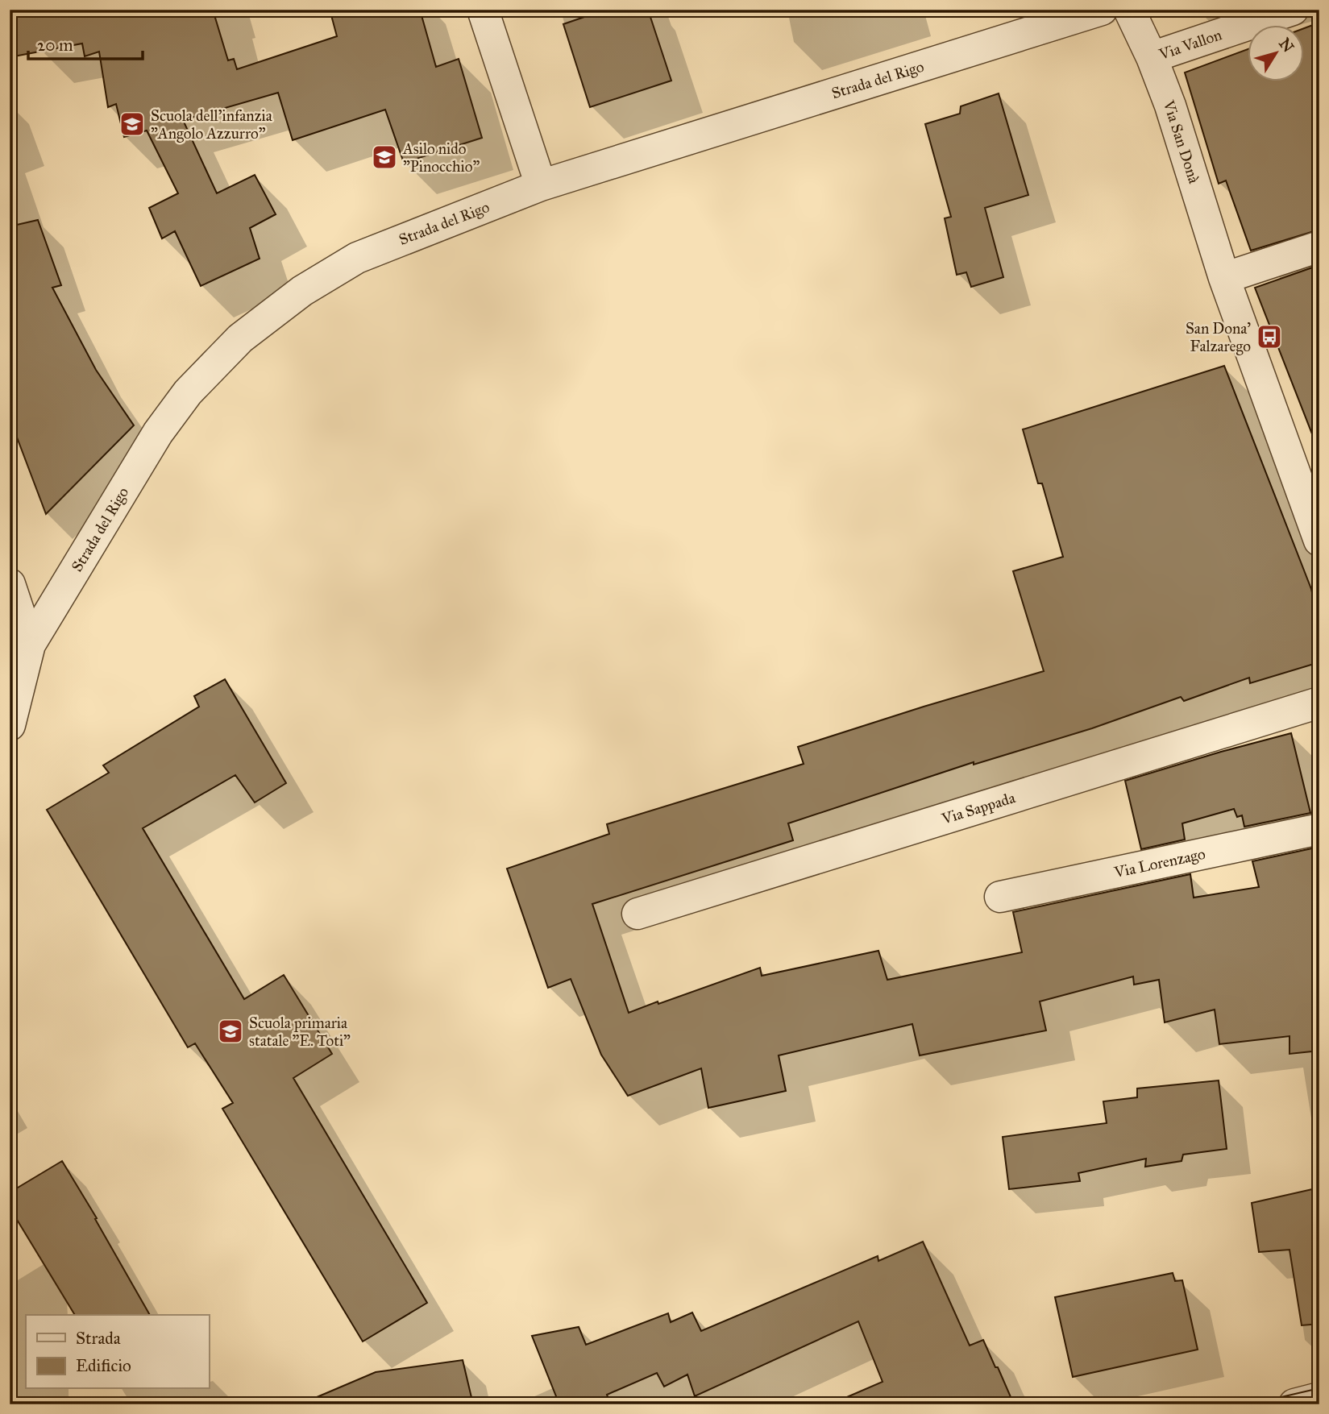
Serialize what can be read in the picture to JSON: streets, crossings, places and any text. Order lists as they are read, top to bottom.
{
  "streets": {
    "street": [
      "Via Vallon",
      "Strada del Rigo",
      "Via San Donà",
      "Via Sappada",
      "Via Lorenzago"
    ]
  },
  "crossings": [
    ["Via Vallon", "Via San Donà"]
  ],
  "places": {
    "school or university": ["Scuola dell'infanzia \"Angolo Azzurro\"", "Asilo nido \"Pinocchio\"", "Scuola primaria statale \"E. Toti\""],
    "bus stop": ["San Dona' Falzarego"]
  },
  "legend": ["Strada", "Edificio"],
  "scale_bar": "20 m",
  "north": "top right"
}
